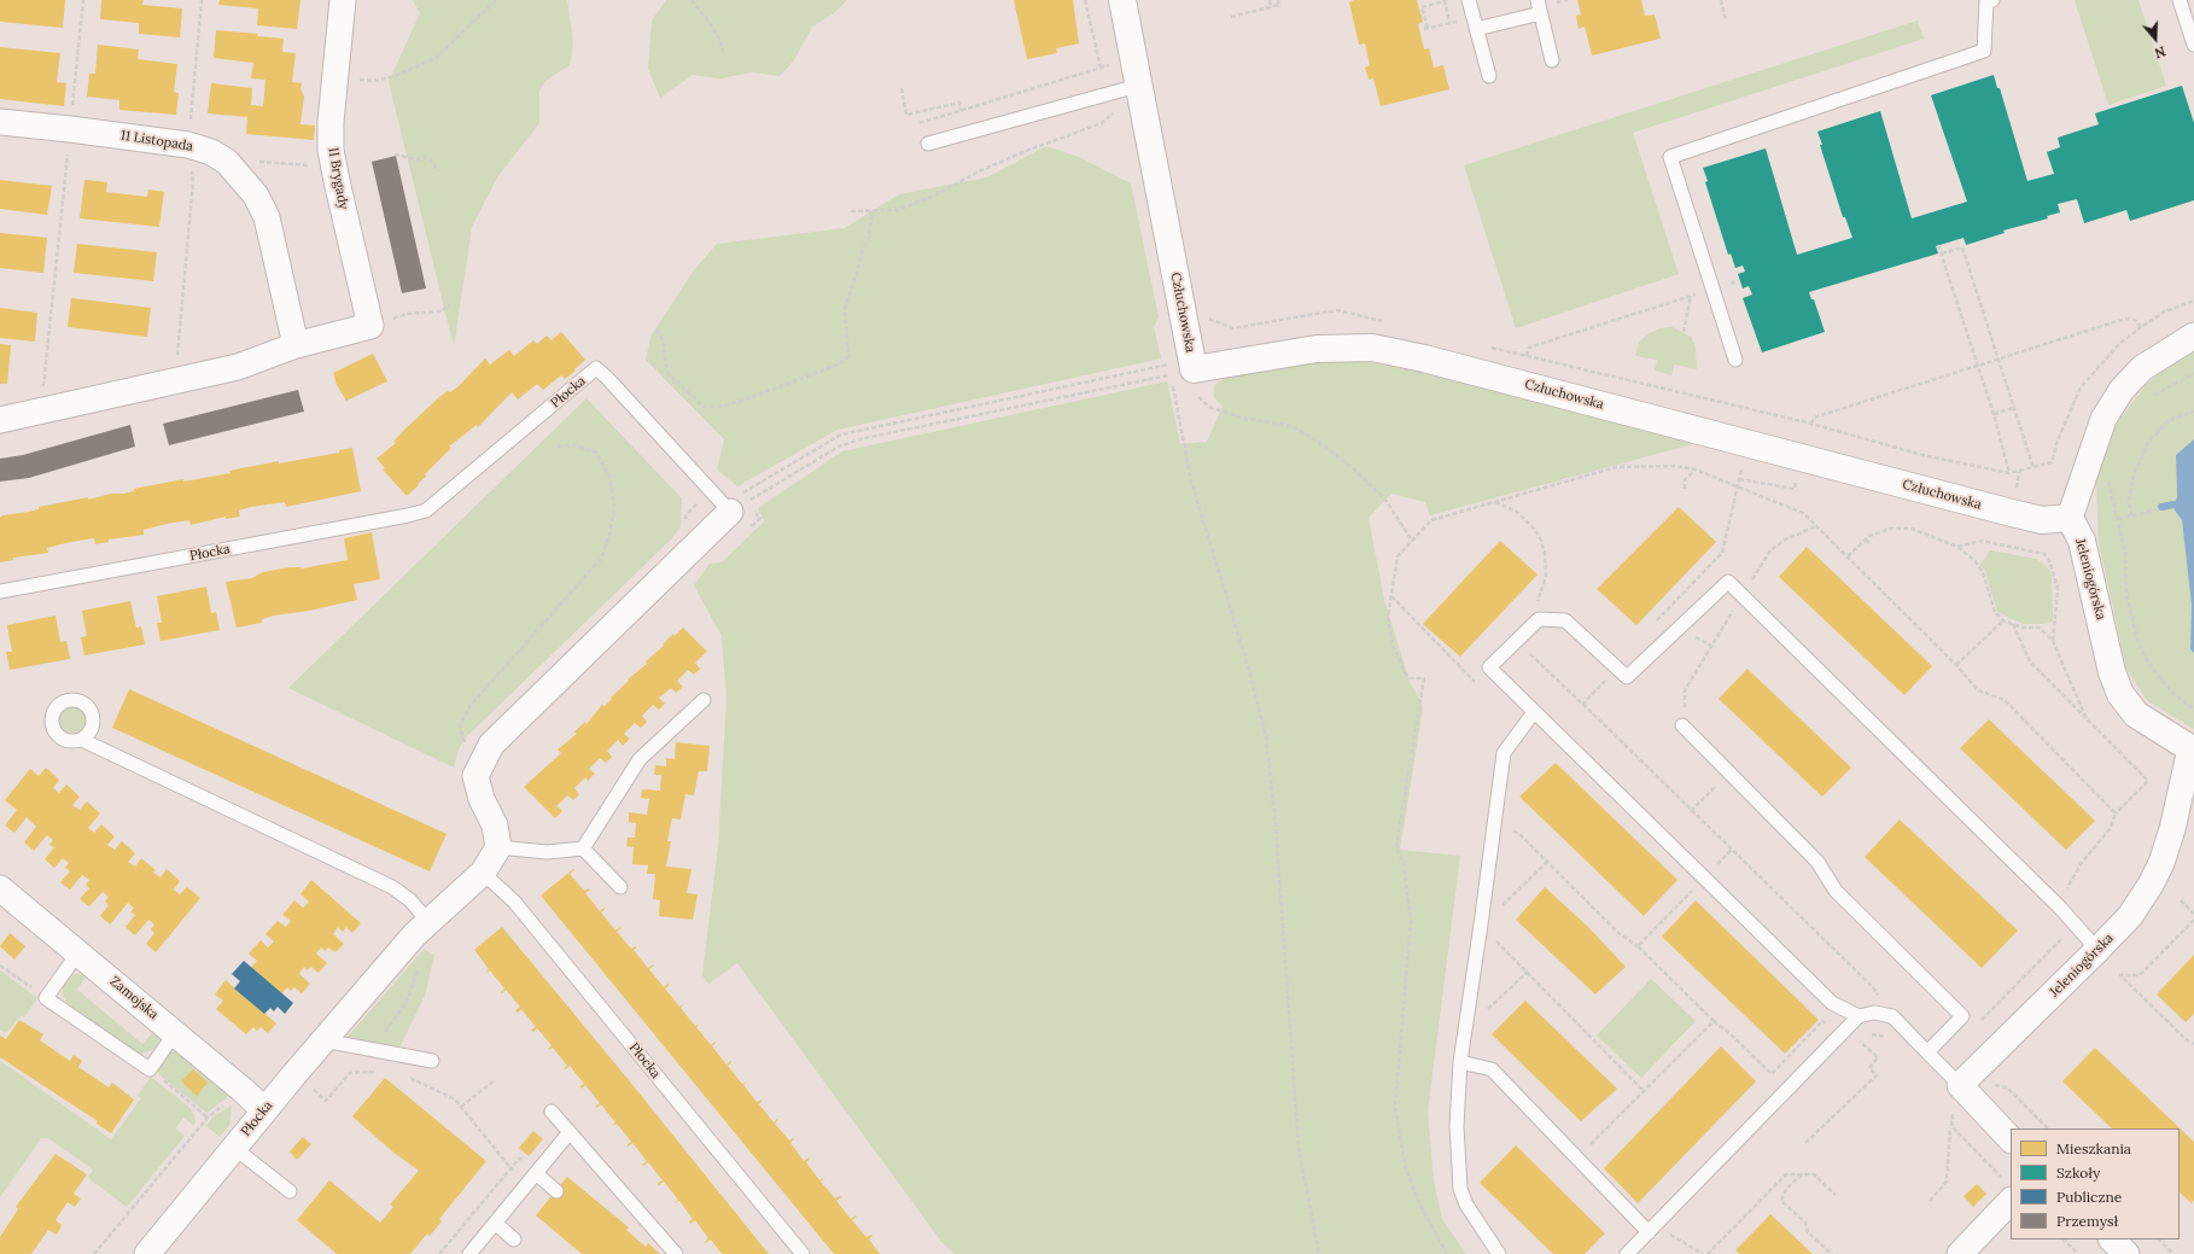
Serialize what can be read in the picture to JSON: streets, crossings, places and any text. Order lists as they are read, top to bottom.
{
  "streets": {
    "street": [
      "11 Listopada",
      "II Brygady",
      "Człuchowska",
      "Płocka",
      "Jeleniogórska",
      "Zamojska"
    ]
  },
  "crossings": [
    ["Człuchowska", "Jeleniogórska"],
    ["Płocka", "Zamojska"]
  ],
  "legend": [
    "Mieszkania",
    "Szkoły",
    "Publiczne",
    "Przemysł"
  ],
  "north": "bottom"
}
